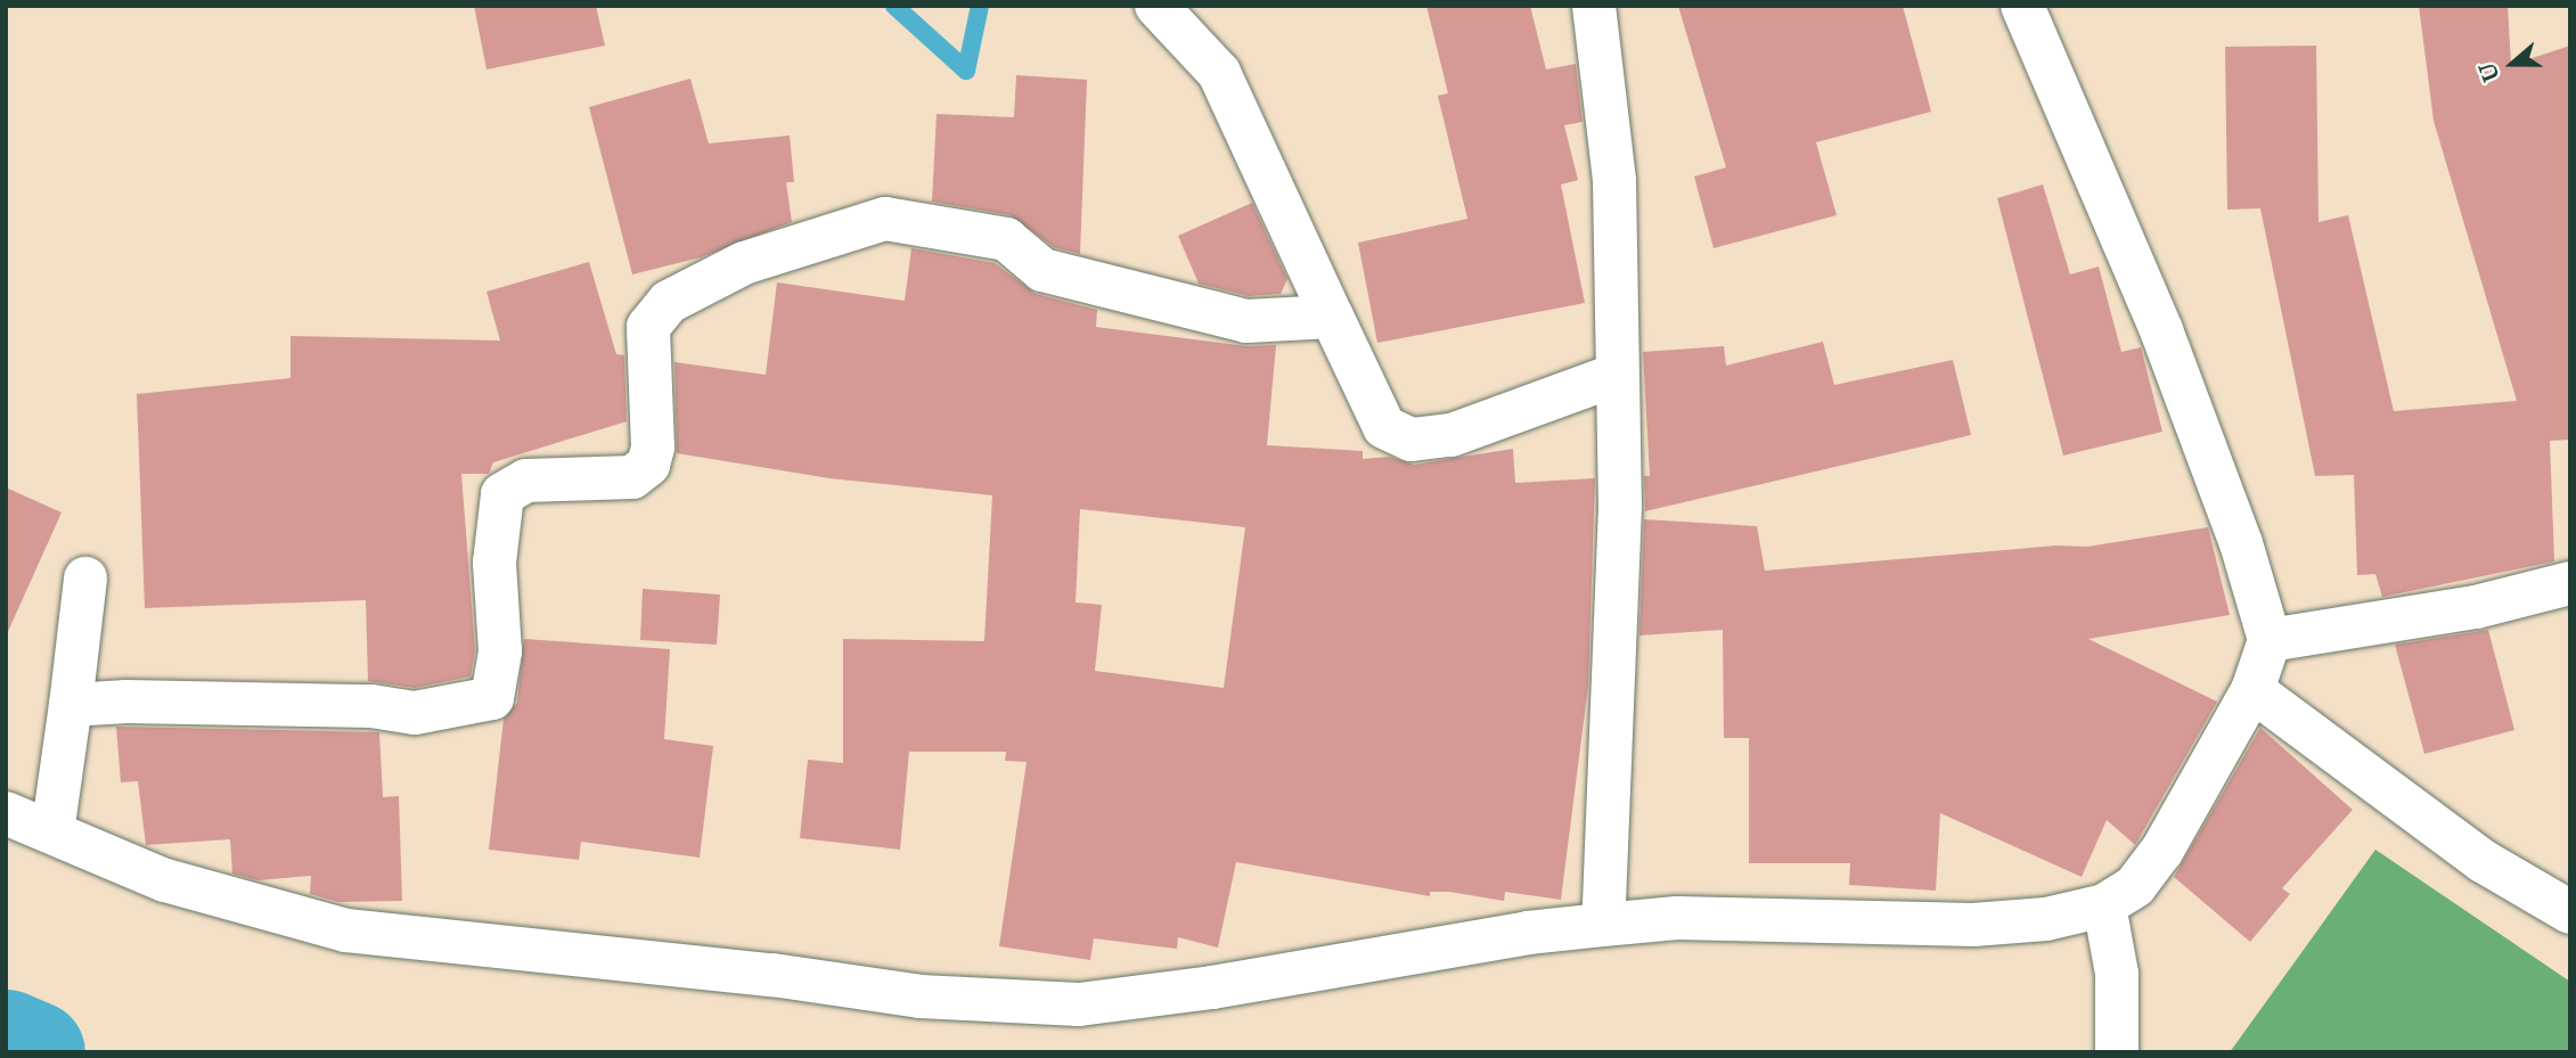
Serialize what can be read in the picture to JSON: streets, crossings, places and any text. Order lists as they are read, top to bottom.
{
  "north": "left"
}
